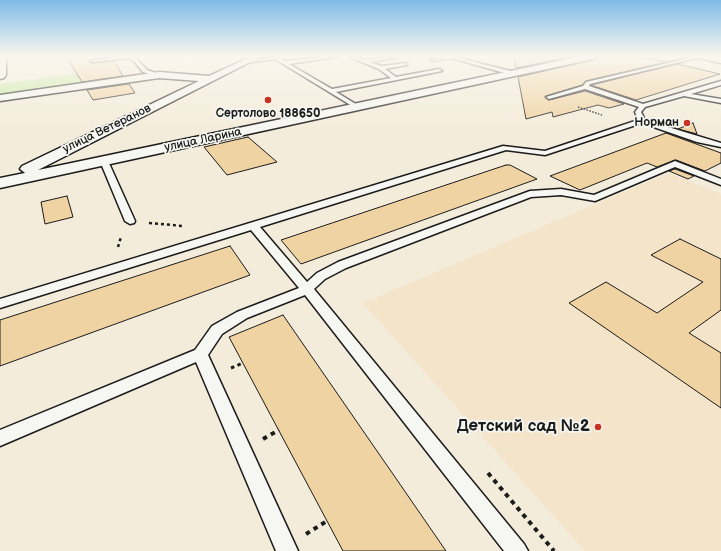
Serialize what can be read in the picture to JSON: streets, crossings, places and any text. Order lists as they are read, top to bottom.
{
  "streets": {
    "street": ["улица Ветеранов", "улица Ларина"]
  },
  "crossings": [
    ["улица Ветеранов", "улица Ларина"]
  ],
  "places": ["Сертолово 188650", "Норман", "Детский сад №2"]
}
